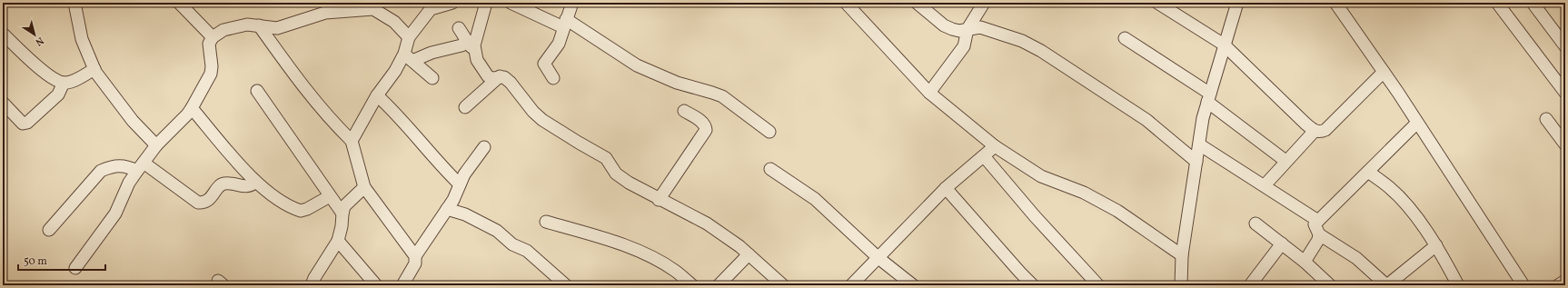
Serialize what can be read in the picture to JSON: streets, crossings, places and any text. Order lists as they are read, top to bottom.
{
  "scale_bar": "50 m",
  "north": "bottom right"
}
